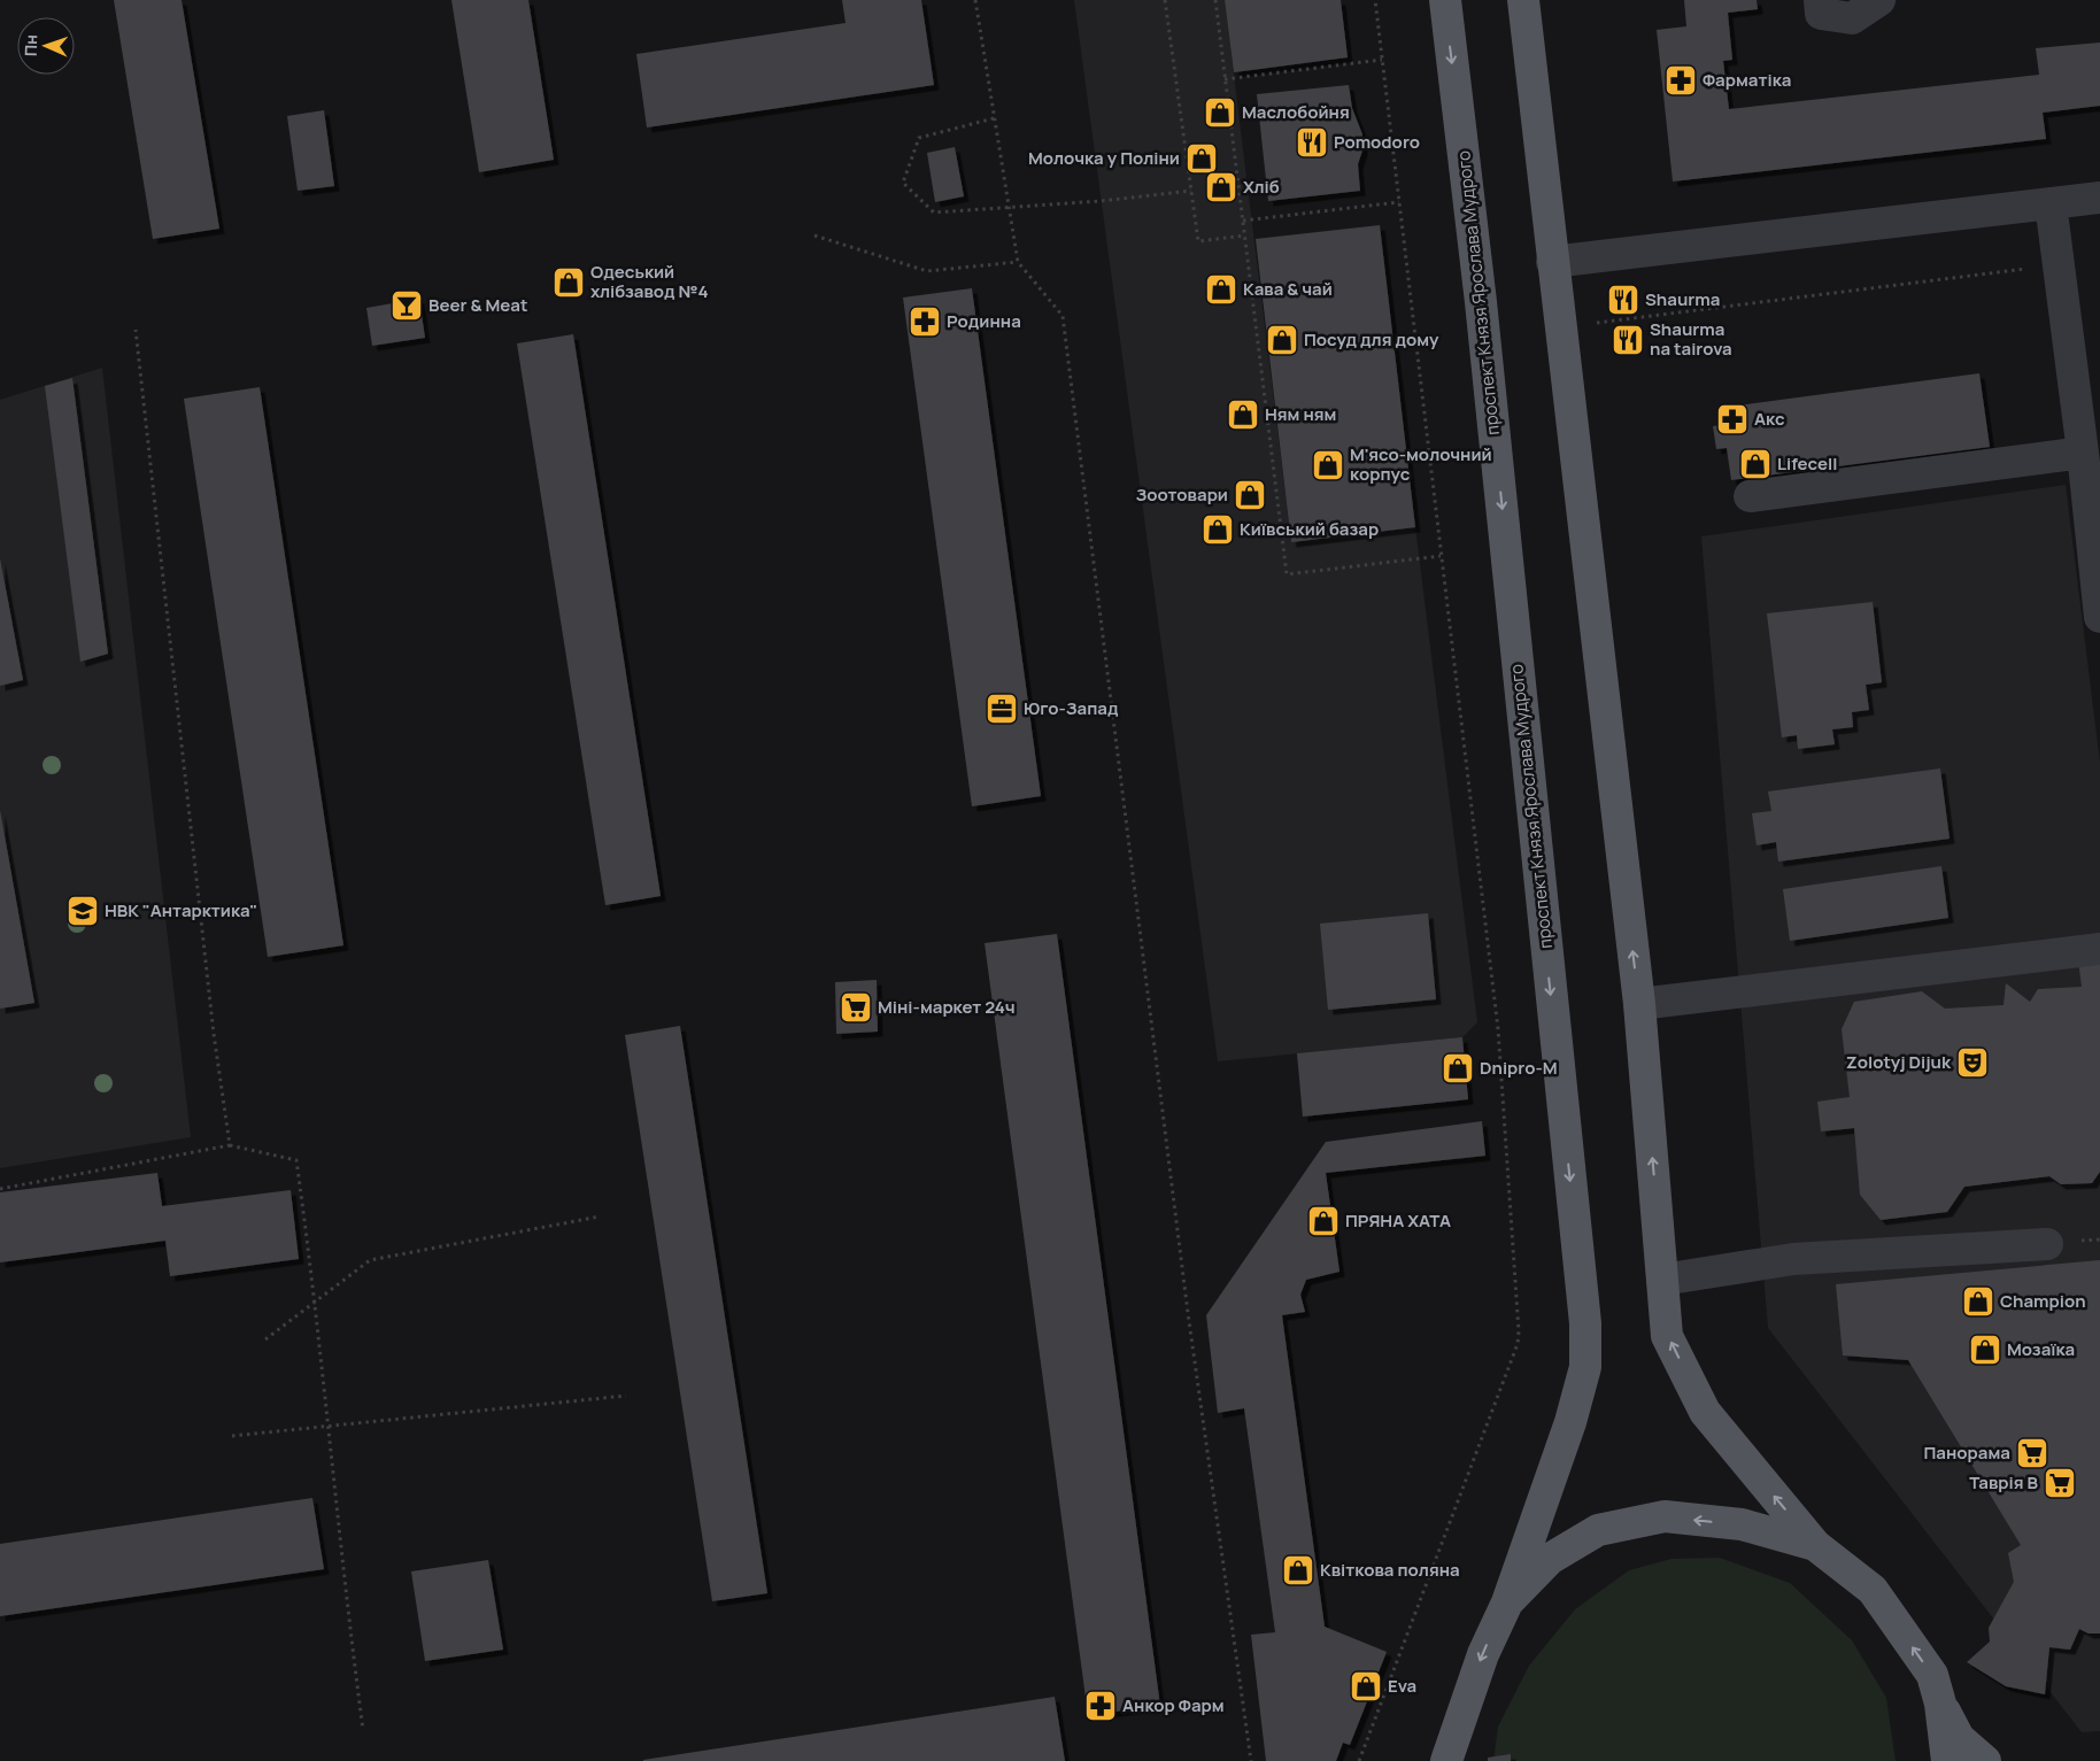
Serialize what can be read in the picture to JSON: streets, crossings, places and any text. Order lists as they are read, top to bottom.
{
  "streets": {
    "main road": ["проспект Князя Ярослава Мудрого"]
  },
  "places": {
    "pharmacy": [
      "Фарматіка",
      "Родинна",
      "Акс",
      "Анкор Фарм"
    ],
    "shop": [
      "Маслобойня",
      "Молочка у Поліни",
      "Хліб",
      "Одеський хлібзавод №4",
      "Кава & чай",
      "Посуд для дому",
      "Ням ням",
      "Lifecell",
      "М'ясо-молочний корпус",
      "Зоотовари",
      "Київський базар",
      "Dnipro-M",
      "ПРЯНА ХАТА",
      "Champion",
      "Мозаїка",
      "Квіткова поляна",
      "Eva"
    ],
    "restaurant": ["Pomodoro", "Shaurma", "Shaurma na tairova"],
    "bar": ["Beer & Meat"],
    "office": ["Юго-Запад"],
    "school or university": ["НВК \"Антарктика\""],
    "supermarket": ["Міні-маркет 24ч", "Панорама", "Таврія В"],
    "theatre": ["Zolotyj Dijuk"]
  },
  "north": "left"
}
